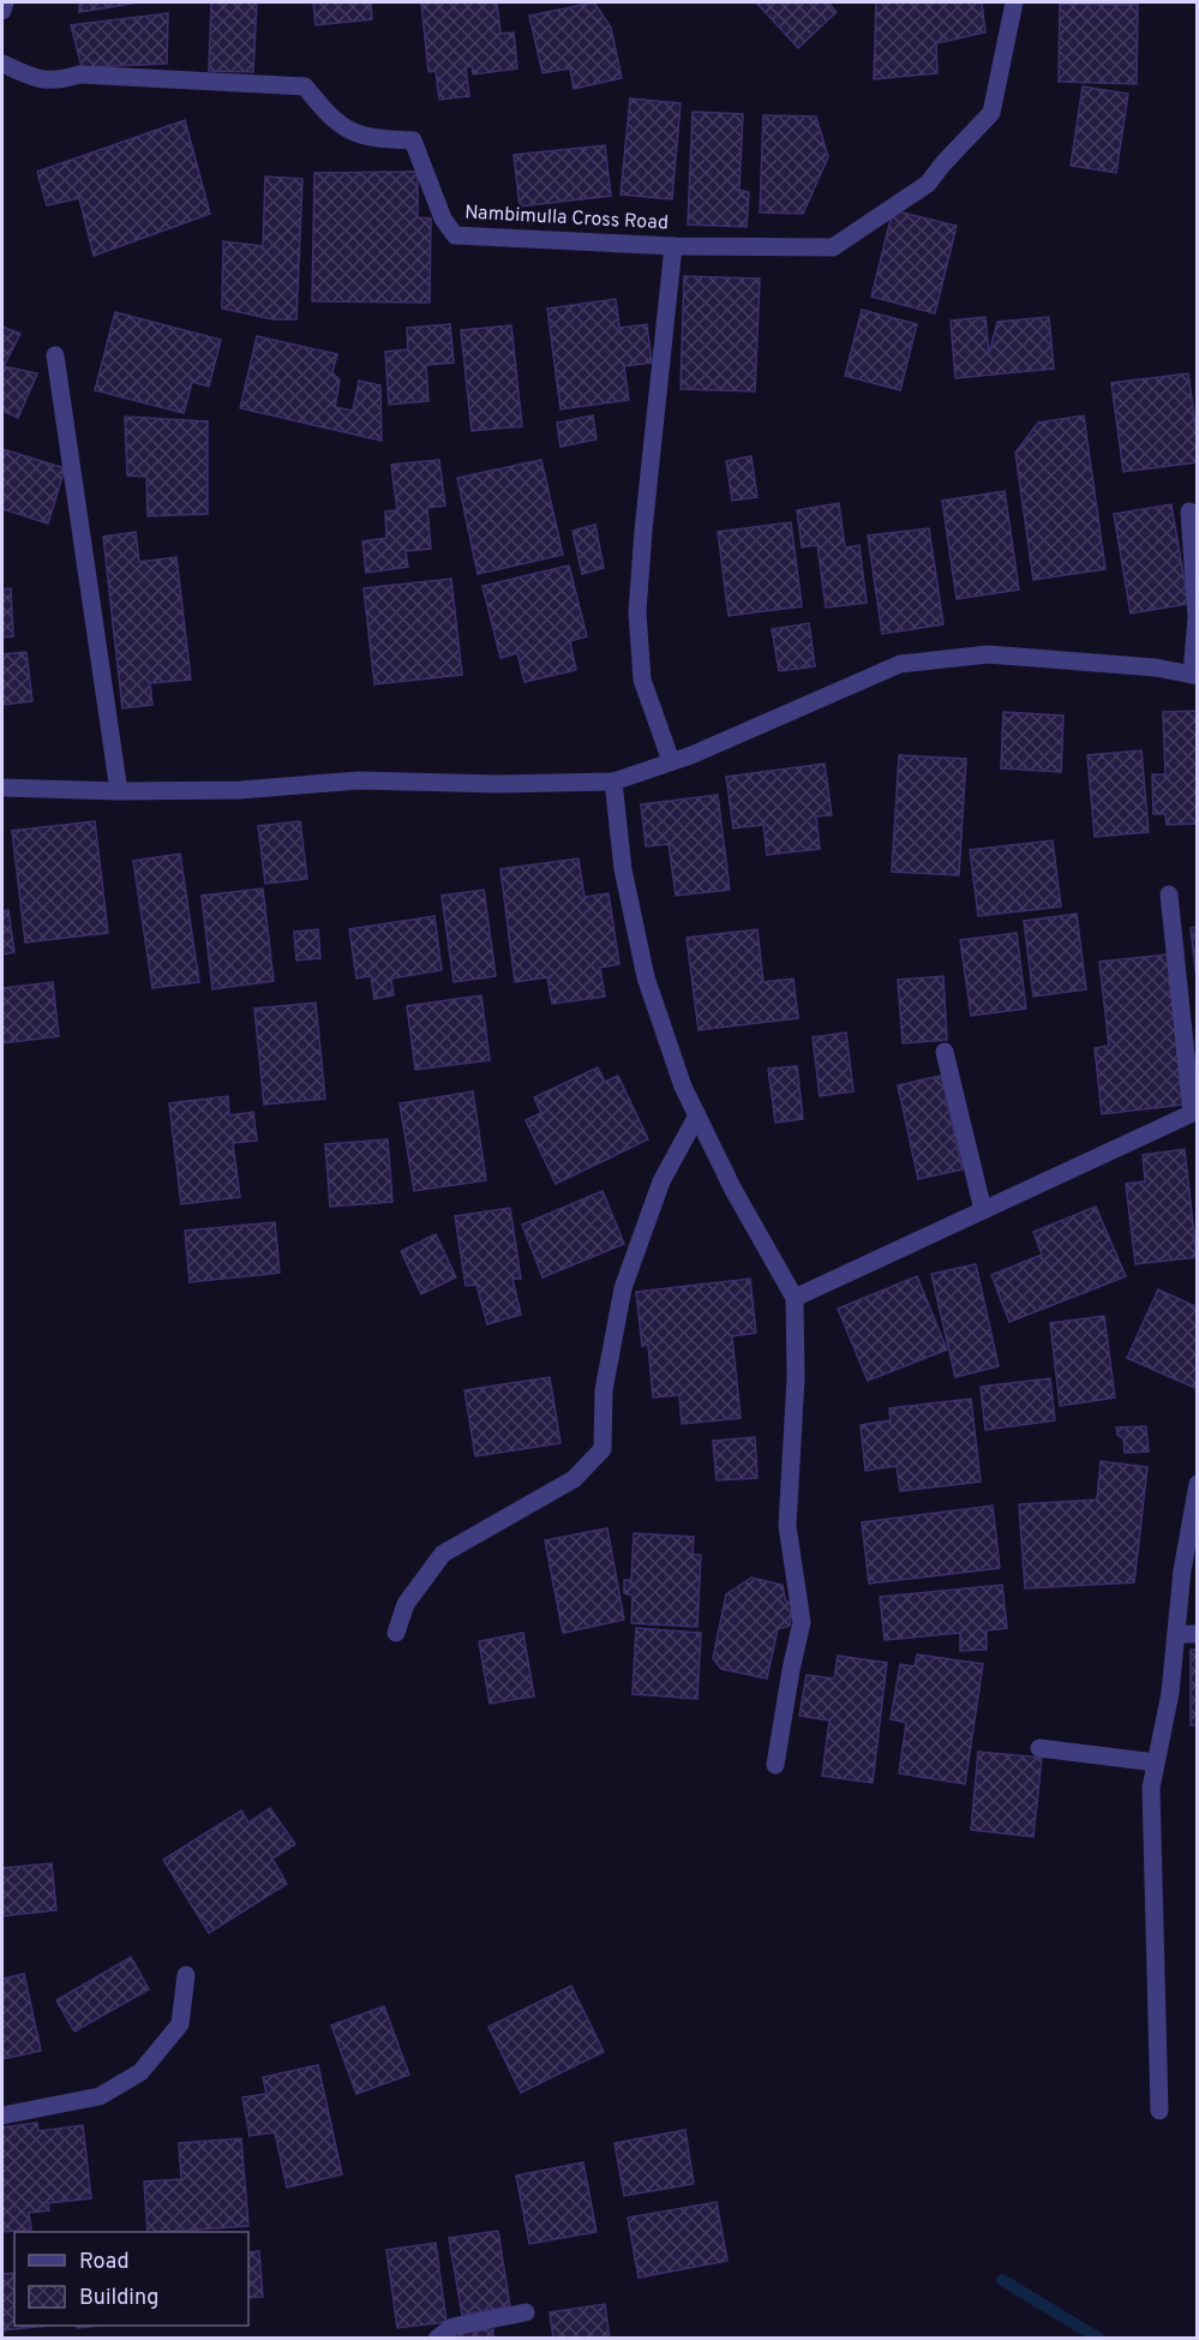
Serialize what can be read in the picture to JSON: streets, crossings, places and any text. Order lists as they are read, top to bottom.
{
  "streets": {
    "street": ["Nambimulla Cross Road"]
  },
  "legend": ["Road", "Building"]
}
